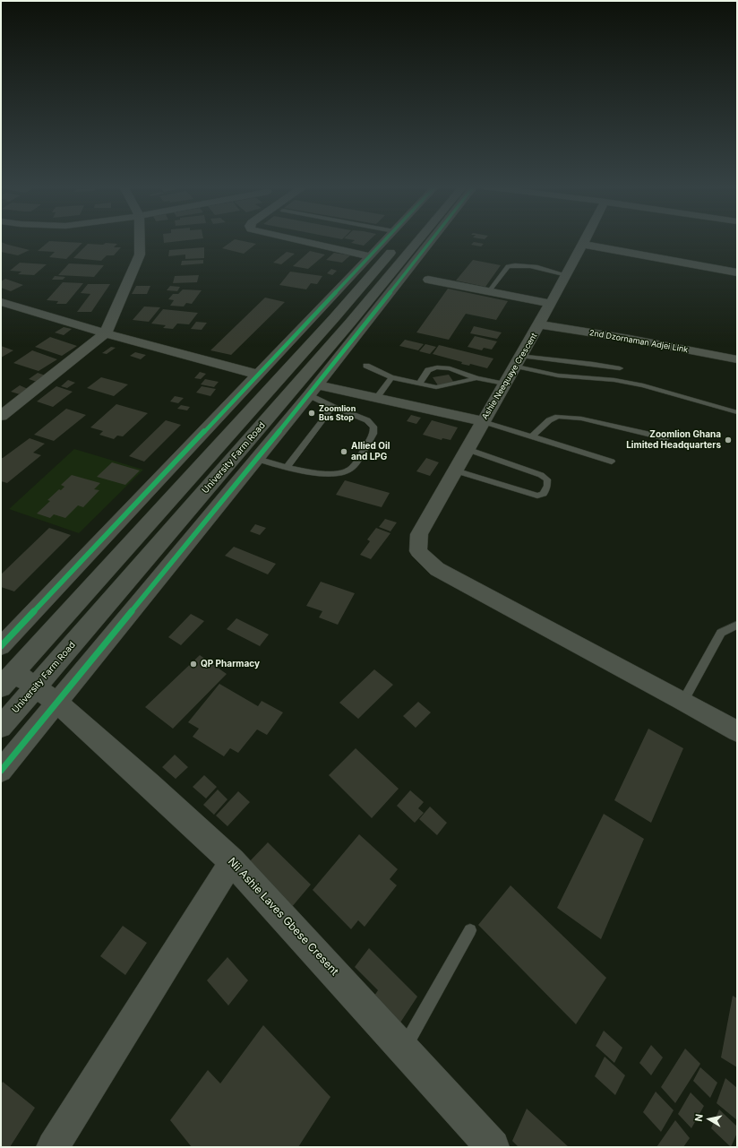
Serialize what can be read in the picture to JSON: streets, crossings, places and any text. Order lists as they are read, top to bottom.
{
  "streets": {
    "street": [
      "2nd Dzornaman Adjei Link",
      "Ashie Neequaye Crescent",
      "University Farm Road",
      "Nii Ashie Laves Gbese Cresent"
    ]
  },
  "crossings": [
    ["2nd Dzornaman Adjei Link", "Ashie Neequaye Crescent"],
    ["University Farm Road", "Nii Ashie Laves Gbese Cresent"]
  ],
  "places": [
    "Zoomlion Bus Stop",
    "Zoomlion Ghana Limited Headquarters",
    "Allied Oil and LPG",
    "QP Pharmacy"
  ],
  "north": "left"
}
